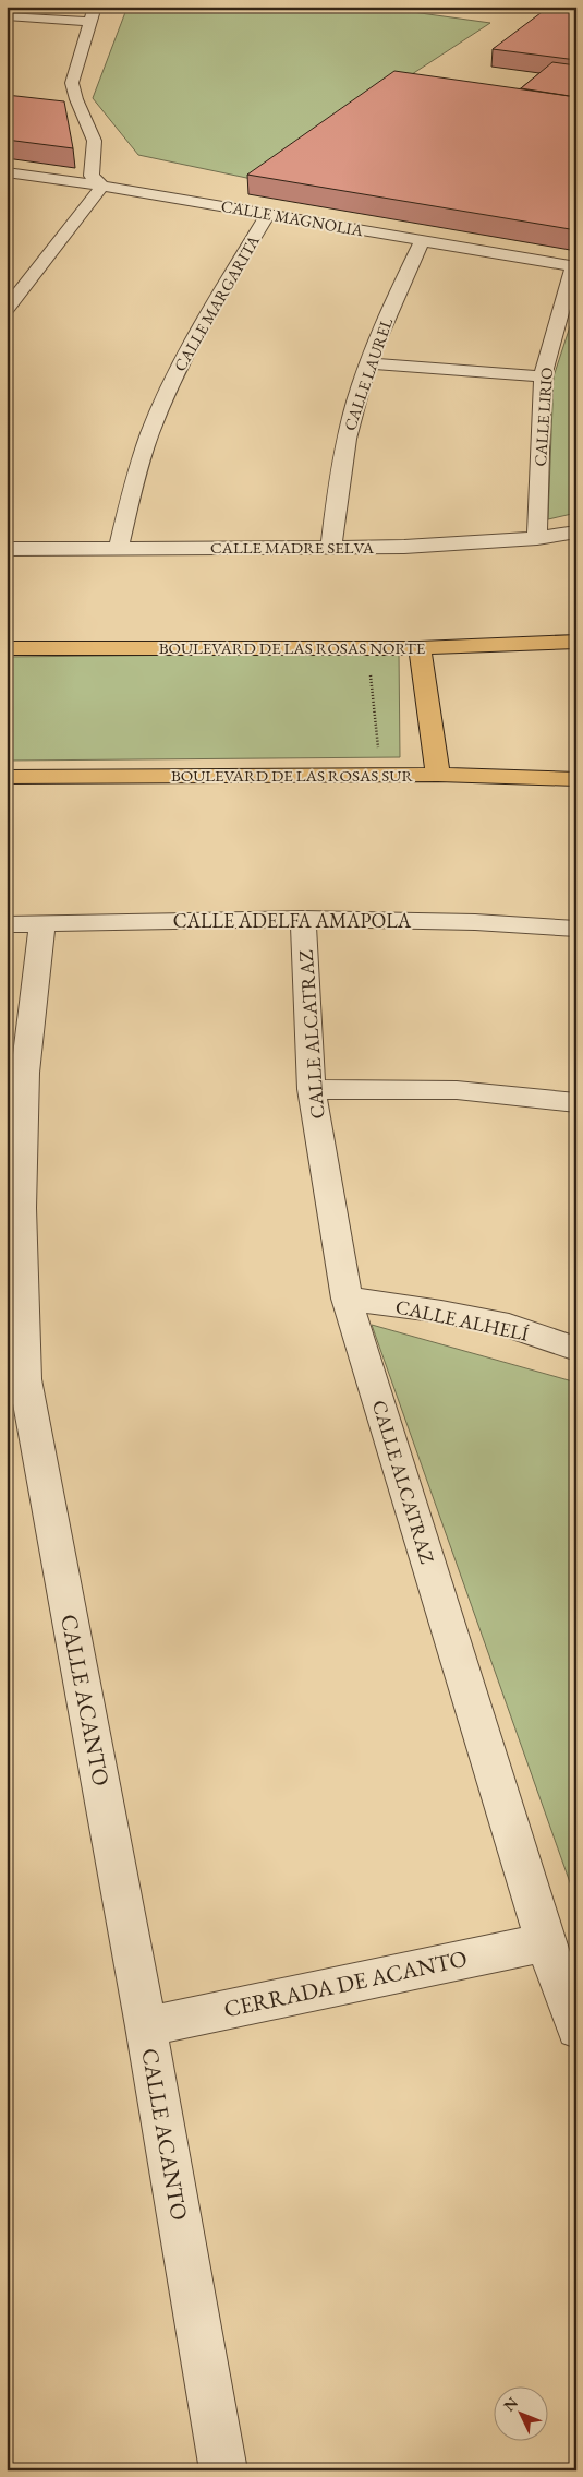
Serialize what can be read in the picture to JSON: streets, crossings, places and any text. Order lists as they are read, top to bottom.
{
  "streets": {
    "main road": ["BOULEVARD DE LAS ROSAS NORTE", "BOULEVARD DE LAS ROSAS SUR"],
    "street": [
      "CALLE MAGNOLIA",
      "CALLE MARGARITA",
      "CALLE LAUREL",
      "CALLE LIRIO",
      "CALLE MADRE SELVA",
      "CALLE ADELFA AMAPOLA",
      "CALLE ALCATRAZ",
      "CALLE ALHELÍ",
      "CALLE ACANTO",
      "CERRADA DE ACANTO"
    ]
  },
  "crossings": [
    ["CALLE MAGNOLIA", "CALLE MARGARITA"],
    ["CALLE MAGNOLIA", "CALLE LAUREL"],
    ["CALLE MAGNOLIA", "CALLE LIRIO"],
    ["CALLE MARGARITA", "CALLE MADRE SELVA"],
    ["CALLE LAUREL", "CALLE MADRE SELVA"],
    ["CALLE LIRIO", "CALLE MADRE SELVA"],
    ["CALLE ADELFA AMAPOLA", "CALLE ALCATRAZ"],
    ["CALLE ADELFA AMAPOLA", "CALLE ACANTO"],
    ["CALLE ALCATRAZ", "CALLE ALHELÍ"],
    ["CALLE ALCATRAZ", "CERRADA DE ACANTO"],
    ["CALLE ACANTO", "CERRADA DE ACANTO"]
  ],
  "north": "top left"
}
